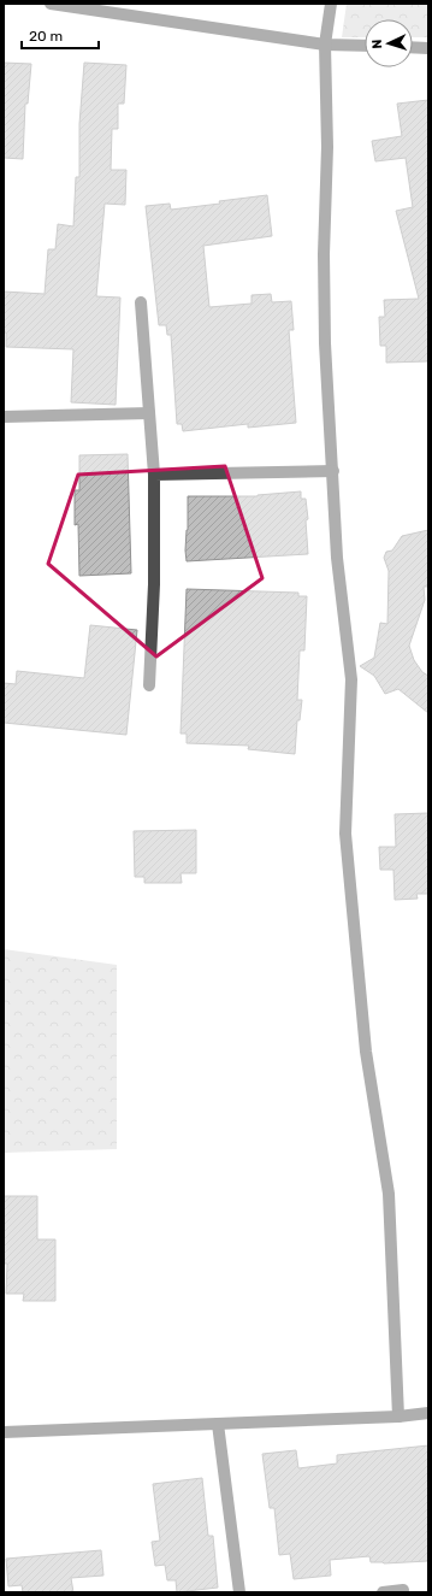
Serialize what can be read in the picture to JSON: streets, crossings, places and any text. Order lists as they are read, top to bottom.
{
  "scale_bar": "20 m",
  "north": "left"
}
